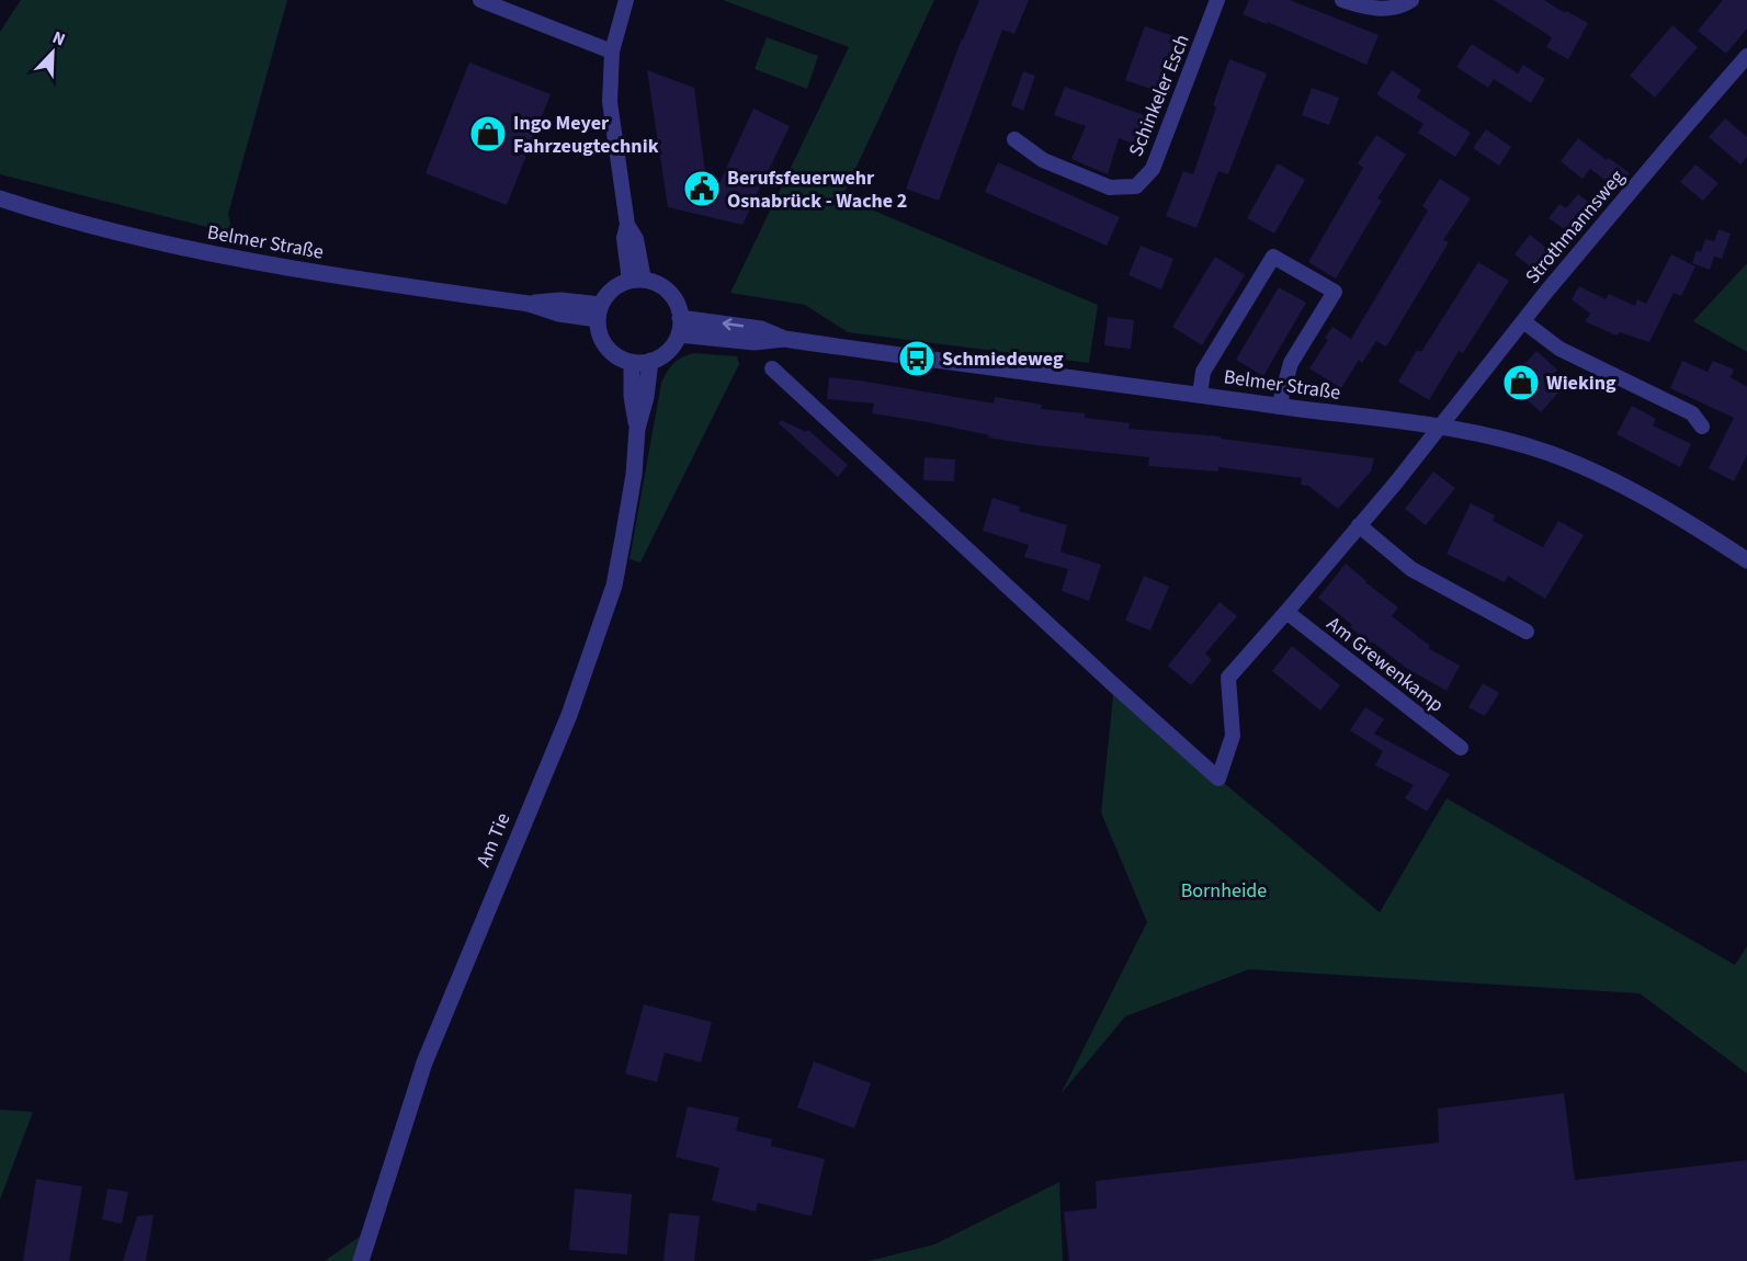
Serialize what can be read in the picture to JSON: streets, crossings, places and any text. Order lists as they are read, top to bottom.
{
  "streets": {
    "street": [
      "Schinkeler Esch",
      "Strothmannsweg",
      "Belmer Straße",
      "Am Grewenkamp",
      "Am Tie"
    ]
  },
  "crossings": [
    ["Strothmannsweg", "Belmer Straße"],
    ["Belmer Straße", "Am Tie"]
  ],
  "parks": ["Bornheide"],
  "places": {
    "shop": ["Ingo Meyer Fahrzeugtechnik", "Wieking"],
    "public building": ["Berufsfeuerwehr Osnabrück - Wache 2"],
    "bus stop": ["Schmiedeweg"]
  },
  "north": "top right"
}
